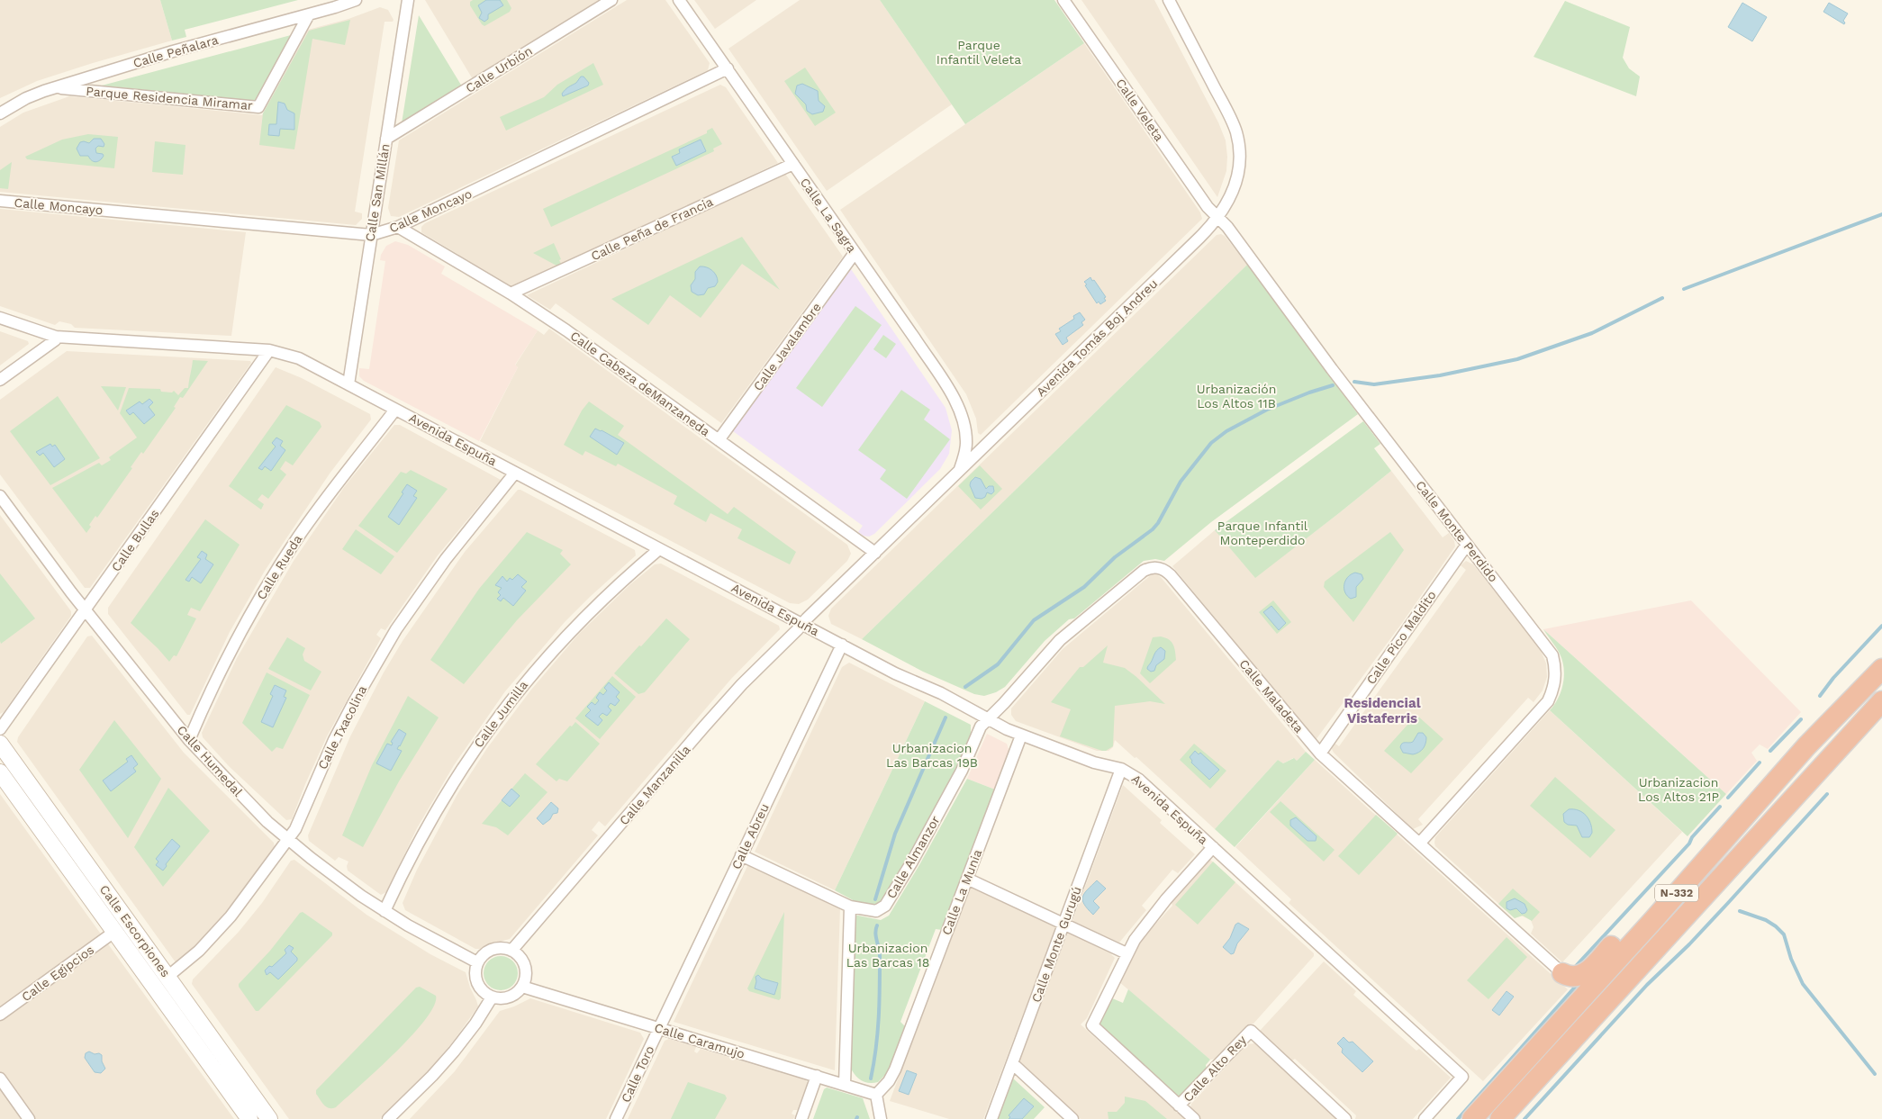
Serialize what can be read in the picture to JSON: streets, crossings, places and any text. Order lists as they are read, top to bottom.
{
  "streets": {
    "highway": ["N-332"],
    "street": [
      "Calle Peñalara",
      "Calle Urbión",
      "Parque Residencia Miramar",
      "Calle Veleta",
      "Calle San Millán",
      "Calle Moncayo",
      "Calle La Sagra",
      "Calle Peña de Francia",
      "Avenida Tomás Boj Andreu",
      "Calle Javalambre",
      "Calle Cabeza deManzaneda",
      "Avenida Espuña",
      "Calle Monte Perdido",
      "Calle Bullas",
      "Calle Rueda",
      "Calle Pico Maldito",
      "Calle Maladeta",
      "Calle Jumilla",
      "Calle Txacolina",
      "Calle Humedal",
      "Calle Manzanilla",
      "Calle Abreu",
      "Calle Almanzor",
      "Calle La Munia",
      "Calle Escorpiones",
      "Calle Monte Gurugú",
      "Calle Egipcios",
      "Calle Caramujo",
      "Calle Alto Rey",
      "Calle Toro"
    ]
  },
  "crossings": [
    ["Calle Peñalara", "Parque Residencia Miramar"],
    ["Calle Urbión", "Calle San Millán"],
    ["Calle Veleta", "Avenida Tomás Boj Andreu"],
    ["Calle Veleta", "Calle Monte Perdido"],
    ["Calle San Millán", "Calle Moncayo"],
    ["Calle San Millán", "Avenida Espuña"],
    ["Calle Moncayo", "Calle La Sagra"],
    ["Calle Moncayo", "Calle Cabeza deManzaneda"],
    ["Calle La Sagra", "Calle Peña de Francia"],
    ["Calle La Sagra", "Avenida Tomás Boj Andreu"],
    ["Calle La Sagra", "Calle Javalambre"],
    ["Calle Peña de Francia", "Calle Cabeza deManzaneda"],
    ["Avenida Tomás Boj Andreu", "Calle Cabeza deManzaneda"],
    ["Avenida Tomás Boj Andreu", "Avenida Espuña"],
    ["Avenida Tomás Boj Andreu", "Calle Monte Perdido"],
    ["Avenida Tomás Boj Andreu", "Calle Manzanilla"],
    ["Calle Javalambre", "Calle Cabeza deManzaneda"],
    ["Avenida Espuña", "Calle Bullas"],
    ["Avenida Espuña", "Calle Rueda"],
    ["Avenida Espuña", "Calle Maladeta"],
    ["Avenida Espuña", "Calle Jumilla"],
    ["Avenida Espuña", "Calle Txacolina"],
    ["Avenida Espuña", "Calle Manzanilla"],
    ["Avenida Espuña", "Calle Abreu"],
    ["Avenida Espuña", "Calle Almanzor"],
    ["Avenida Espuña", "Calle La Munia"],
    ["Avenida Espuña", "Calle Monte Gurugú"],
    ["Calle Monte Perdido", "Calle Pico Maldito"],
    ["Calle Monte Perdido", "Calle Maladeta"],
    ["Calle Bullas", "Calle Humedal"],
    ["Calle Rueda", "Calle Humedal"],
    ["Calle Pico Maldito", "Calle Maladeta"],
    ["Calle Maladeta", "Calle Almanzor"],
    ["Calle Jumilla", "Calle Humedal"],
    ["Calle Txacolina", "Calle Humedal"],
    ["Calle Txacolina", "Calle Escorpiones"],
    ["Calle Humedal", "Calle Manzanilla"],
    ["Calle Humedal", "Calle Caramujo"],
    ["Calle Manzanilla", "Calle Caramujo"],
    ["Calle Abreu", "Calle Almanzor"],
    ["Calle Abreu", "Calle Caramujo"],
    ["Calle Abreu", "Calle Toro"],
    ["Calle La Munia", "Calle Caramujo"],
    ["Calle Escorpiones", "Calle Egipcios"],
    ["Calle Caramujo", "Calle Toro"]
  ],
  "districts": ["Residencial Vistaferris"],
  "parks": [
    "Parque Infantil Veleta",
    "Urbanización Los Altos 11B",
    "Parque Infantil Monteperdido",
    "Urbanizacion Las Barcas 19B",
    "Urbanizacion Los Altos 21P",
    "Urbanizacion Las Barcas 18"
  ]
}
